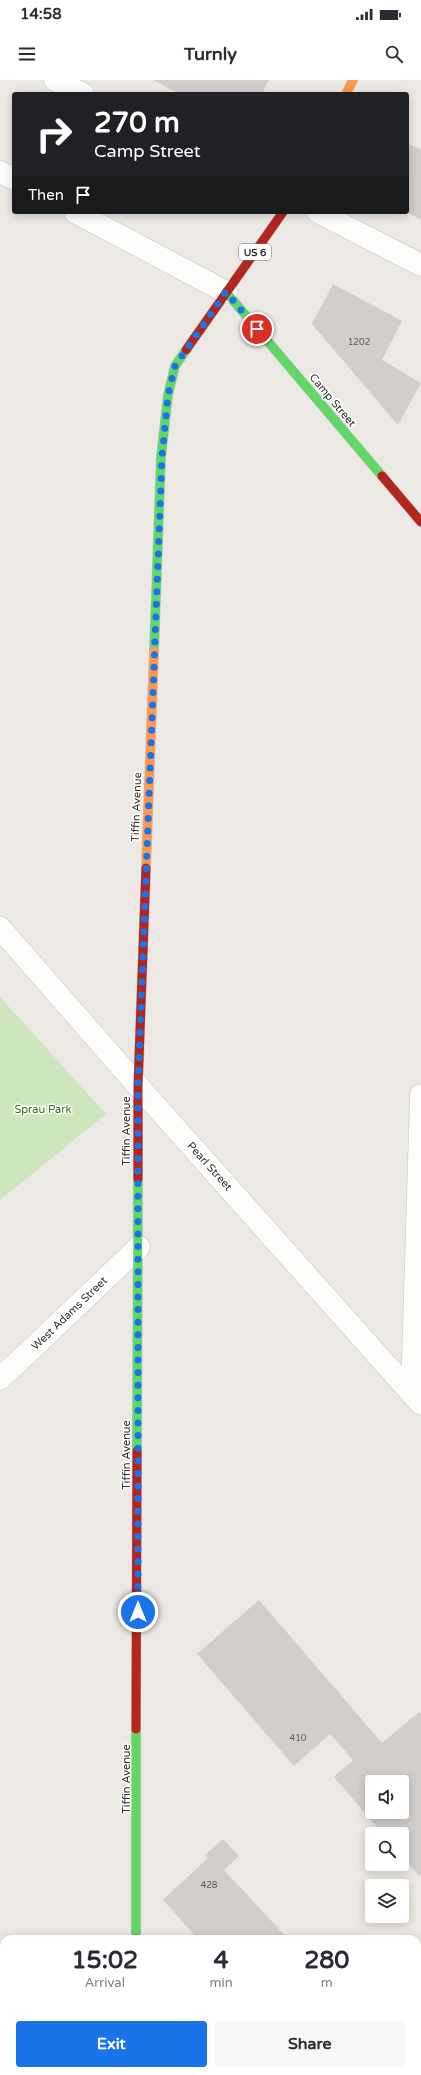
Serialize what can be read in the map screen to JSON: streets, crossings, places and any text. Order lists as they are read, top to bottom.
{
  "streets": {
    "main road": ["US 6", "Camp Street", "Tiffin Avenue"],
    "street": ["Pearl Street", "West Adams Street"]
  },
  "crossings": [
    ["US 6", "Camp Street"],
    ["US 6", "Tiffin Avenue"],
    ["Camp Street", "Tiffin Avenue"],
    ["Tiffin Avenue", "Pearl Street"],
    ["Tiffin Avenue", "West Adams Street"]
  ],
  "parks": ["Sprau Park"],
  "house_numbers": ["1202", "410", "428"],
  "page": {
    "status": "14:58",
    "header": "Turnly",
    "turn": ["270 m", "Camp Street"],
    "then": "Then",
    "eta": [
      "15:02",
      "Arrival",
      "4",
      "min",
      "280",
      "m"
    ],
    "buttons": ["Exit", "Share"]
  }
}
